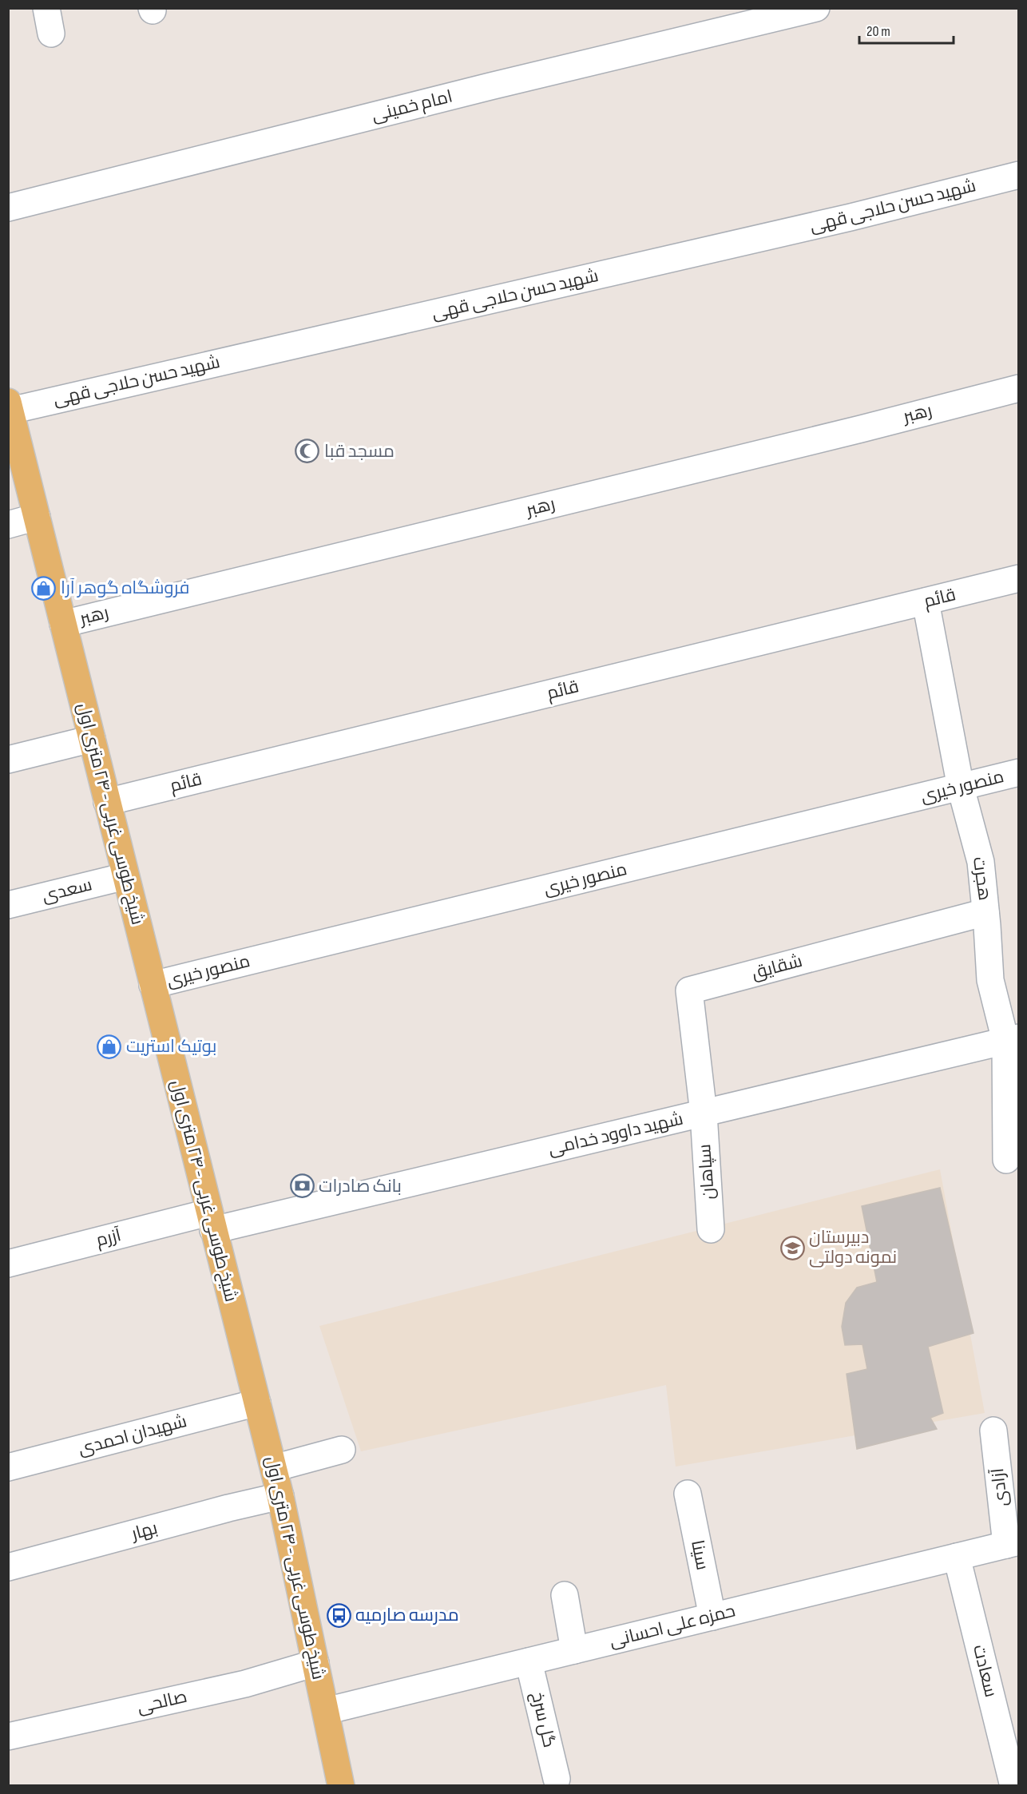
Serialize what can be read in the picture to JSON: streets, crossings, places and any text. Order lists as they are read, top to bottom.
{
  "streets": {
    "main road": ["شیخ طوسی غربی - ۲۴ متری اول"],
    "street": [
      "امام خمینی",
      "شهید حسن حلاجی قهی",
      "رهبر",
      "قائم",
      "منصور خیری",
      "هجرت",
      "سعدی",
      "شقایق",
      "شهید داوود خدامی",
      "سپاهان",
      "آزرم",
      "شهیدان احمدی",
      "آزادی",
      "بهار",
      "سینا",
      "حمزه علی احسانی",
      "سعادت",
      "صالحی",
      "گل سرخ"
    ]
  },
  "crossings": [
    ["شهید حسن حلاجی قهی", "شیخ طوسی غربی - ۲۴ متری اول"],
    ["رهبر", "شیخ طوسی غربی - ۲۴ متری اول"],
    ["قائم", "شیخ طوسی غربی - ۲۴ متری اول"],
    ["قائم", "هجرت"],
    ["منصور خیری", "شیخ طوسی غربی - ۲۴ متری اول"],
    ["منصور خیری", "هجرت"],
    ["شیخ طوسی غربی - ۲۴ متری اول", "سعدی"],
    ["شیخ طوسی غربی - ۲۴ متری اول", "شهید داوود خدامی"],
    ["شیخ طوسی غربی - ۲۴ متری اول", "آزرم"],
    ["شیخ طوسی غربی - ۲۴ متری اول", "شهیدان احمدی"],
    ["شیخ طوسی غربی - ۲۴ متری اول", "بهار"],
    ["شیخ طوسی غربی - ۲۴ متری اول", "حمزه علی احسانی"],
    ["شیخ طوسی غربی - ۲۴ متری اول", "صالحی"],
    ["هجرت", "شقایق"],
    ["هجرت", "شهید داوود خدامی"],
    ["شقایق", "شهید داوود خدامی"],
    ["شقایق", "سپاهان"],
    ["شهید داوود خدامی", "سپاهان"],
    ["شهید داوود خدامی", "آزرم"],
    ["آزادی", "حمزه علی احسانی"],
    ["سینا", "حمزه علی احسانی"],
    ["حمزه علی احسانی", "سعادت"],
    ["حمزه علی احسانی", "گل سرخ"]
  ],
  "places": {
    "mosque": ["مسجد قبا"],
    "shop": ["فروشگاه گوهر آرا", "بوتیک استریت"],
    "bank": ["بانک صادرات"],
    "school or university": ["دبیرستان نمونه دولتی"],
    "bus stop": ["مدرسه صارمیه"]
  },
  "scale_bar": "20 m"
}
